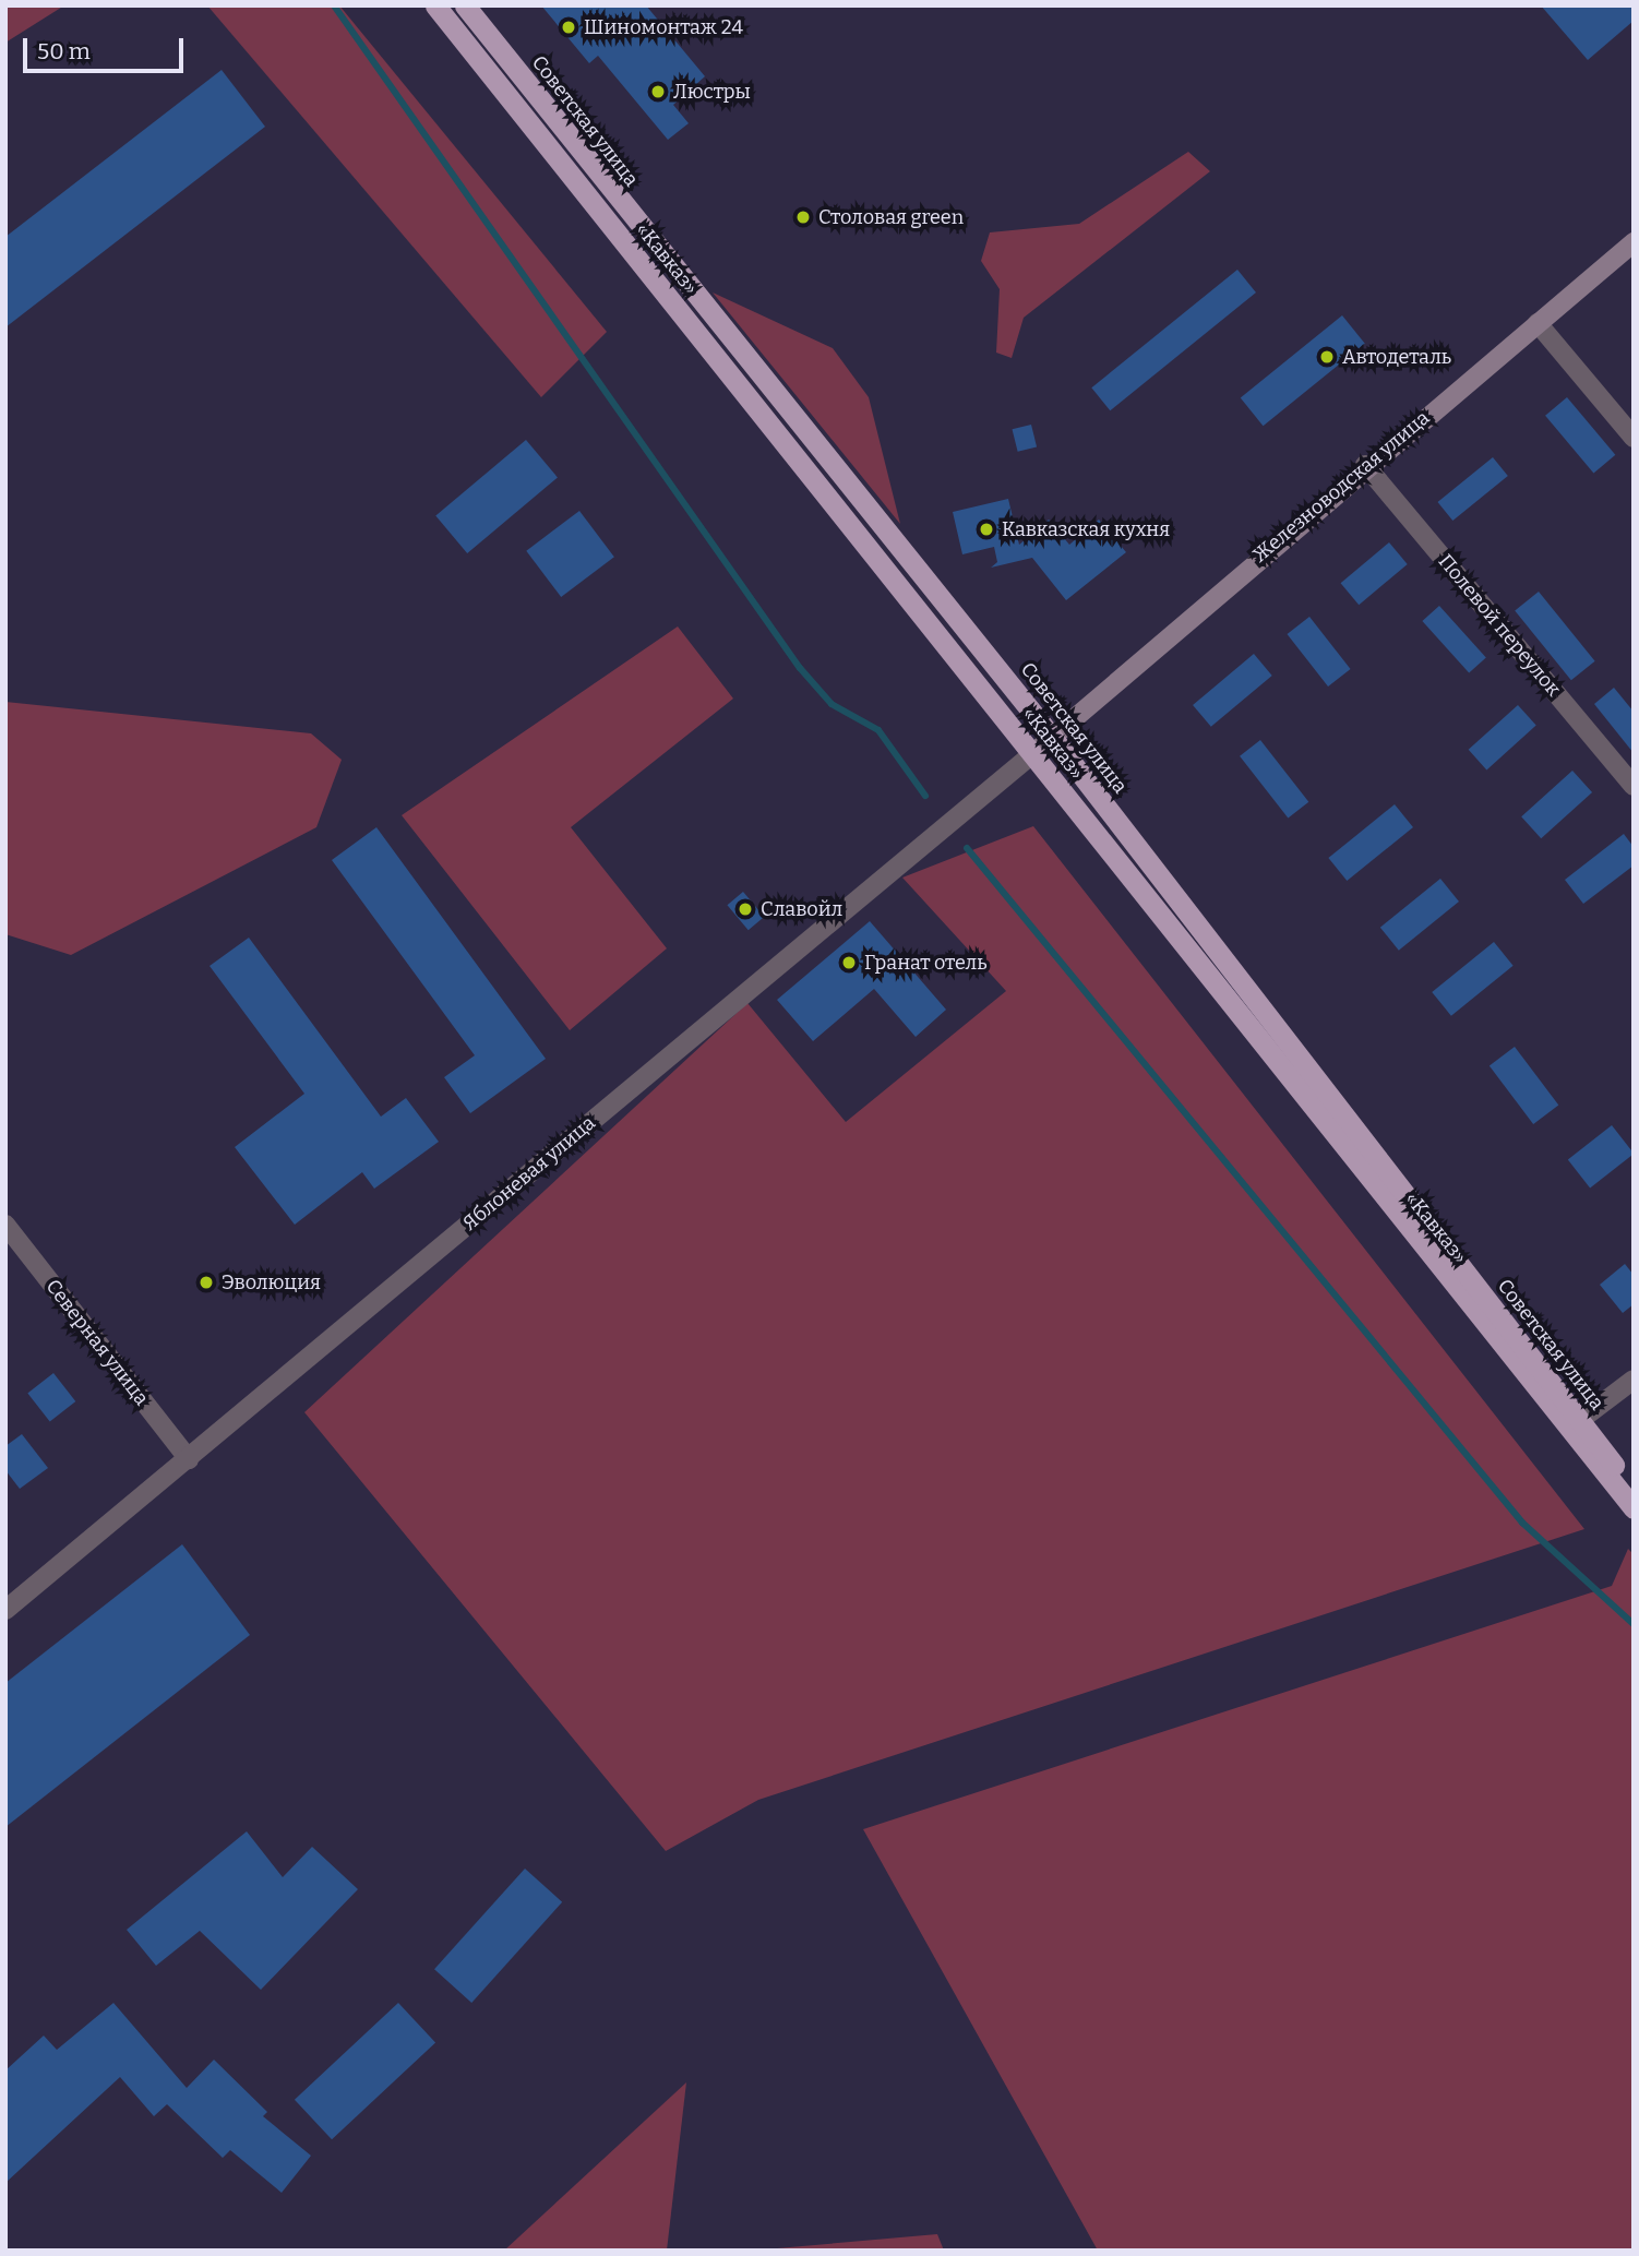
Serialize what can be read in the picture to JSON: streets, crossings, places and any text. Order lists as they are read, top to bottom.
{
  "streets": {
    "highway": ["Советская улица", "«Кавказ»"],
    "main road": ["Железноводская улица", "Яблоневая улица"],
    "street": ["Полевой переулок", "Северная улица"]
  },
  "crossings": [
    ["Советская улица", "Железноводская улица"],
    ["Советская улица", "Яблоневая улица"],
    ["«Кавказ»", "Яблоневая улица"],
    ["Железноводская улица", "Полевой переулок"],
    ["Железноводская улица", "Яблоневая улица"],
    ["Яблоневая улица", "Северная улица"]
  ],
  "places": [
    "Шиномонтаж 24",
    "Люстры",
    "Столовая green",
    "Автодеталь",
    "Кавказская кухня",
    "Славойл",
    "Гранат отель",
    "Эволюция"
  ],
  "scale_bar": "50 m"
}
